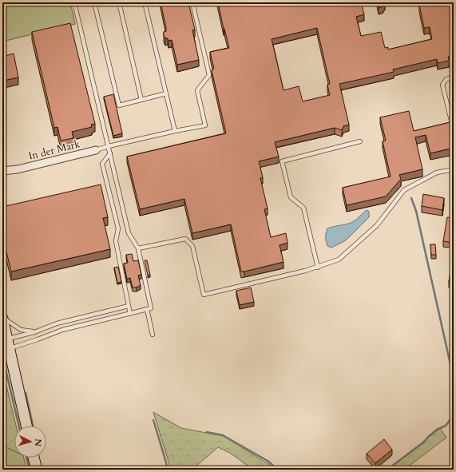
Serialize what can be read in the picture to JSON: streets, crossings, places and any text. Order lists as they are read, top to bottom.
{
  "streets": {
    "street": ["In der Mark"]
  },
  "north": "right"
}
